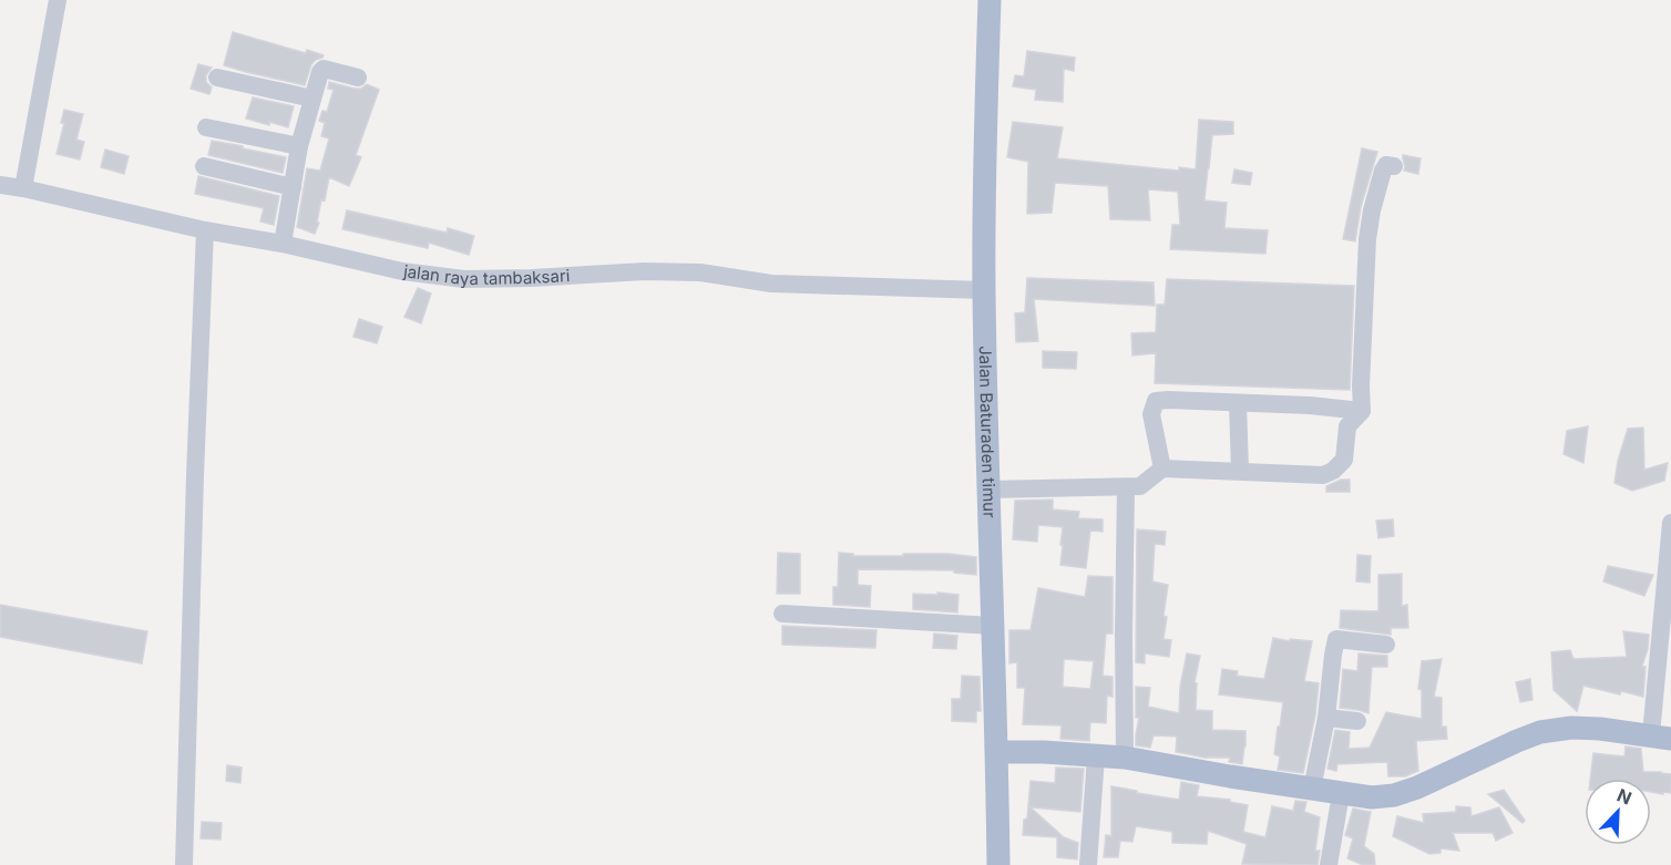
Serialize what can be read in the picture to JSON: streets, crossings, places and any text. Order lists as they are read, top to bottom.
{
  "streets": {
    "main road": ["Jalan Baturaden timur"],
    "street": ["jalan raya tambaksari"]
  },
  "crossings": [
    ["jalan raya tambaksari", "Jalan Baturaden timur"]
  ],
  "north": "top right"
}
